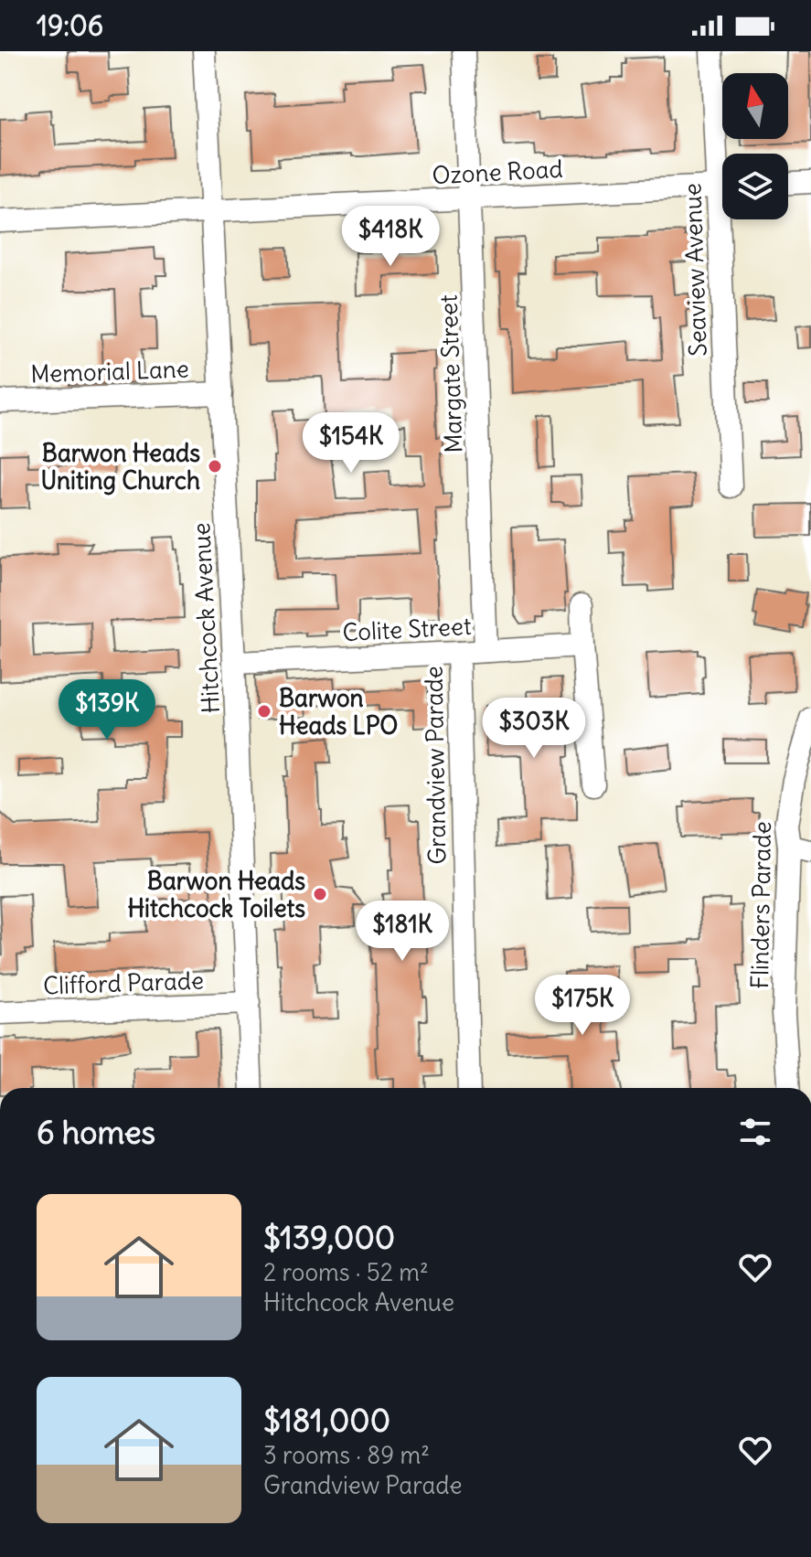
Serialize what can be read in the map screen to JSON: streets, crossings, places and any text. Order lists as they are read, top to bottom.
{
  "streets": {
    "street": [
      "Ozone Road",
      "Seaview Avenue",
      "Memorial Lane",
      "Margate Street",
      "Hitchcock Avenue",
      "Colite Street",
      "Grandview Parade",
      "Flinders Parade",
      "Clifford Parade"
    ]
  },
  "crossings": [
    ["Ozone Road", "Margate Street"],
    ["Ozone Road", "Hitchcock Avenue"],
    ["Memorial Lane", "Hitchcock Avenue"],
    ["Margate Street", "Colite Street"],
    ["Hitchcock Avenue", "Colite Street"],
    ["Hitchcock Avenue", "Clifford Parade"],
    ["Colite Street", "Grandview Parade"]
  ],
  "places": ["Barwon Heads Uniting Church", "Barwon Heads LPO", "Barwon Heads Hitchcock Toilets"],
  "north": "top",
  "page": {
    "status": "19:06",
    "price": [
      "$418K",
      "$154K",
      "$139K",
      "$303K",
      "$181K",
      "$175K"
    ],
    "heading": "6 homes",
    "list": [
      {
        "name": "$139,000",
        "note": "2 rooms · 52 m² · Hitchcock Avenue"
      },
      {
        "name": "$181,000",
        "note": "3 rooms · 89 m² · Grandview Parade"
      }
    ]
  }
}
